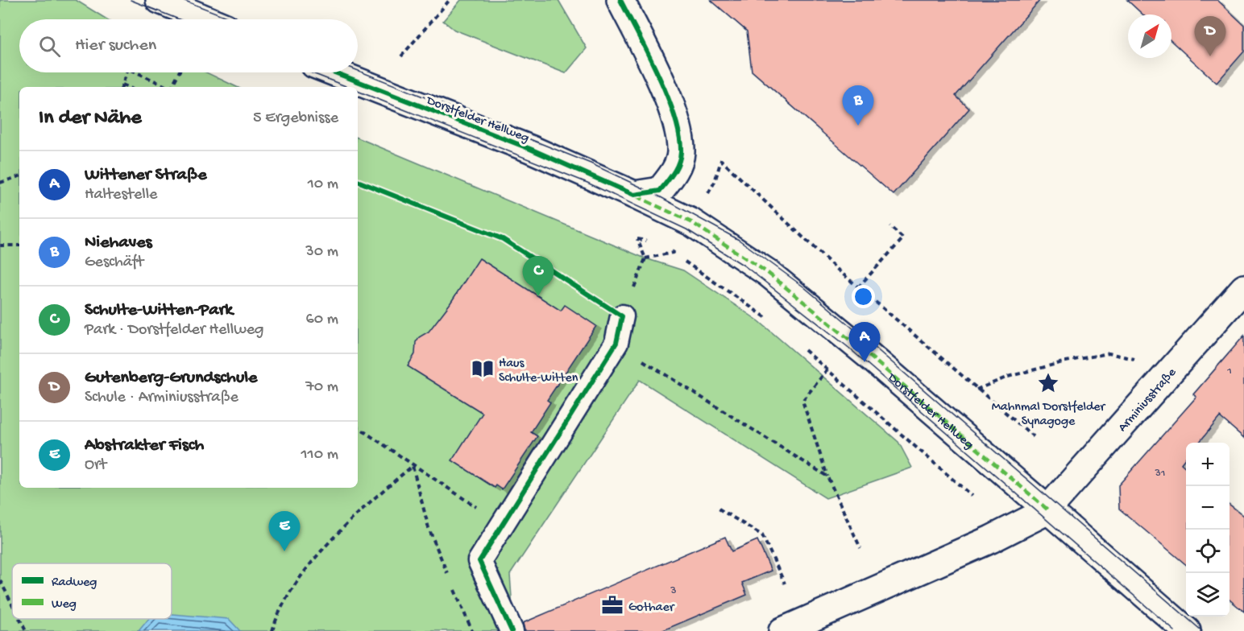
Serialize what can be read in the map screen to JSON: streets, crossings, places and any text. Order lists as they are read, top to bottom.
{
  "streets": {
    "street": ["Dorstfelder Hellweg", "Arminiusstraße"]
  },
  "crossings": [
    ["Dorstfelder Hellweg", "Arminiusstraße"]
  ],
  "places": {
    "library": ["Haus Schulte-Witten"],
    "place": ["Mahnmal Dorstfelder Synagoge"],
    "office": ["Gothaer"]
  },
  "house_numbers": ["1", "31", "3"],
  "legend": ["Radweg", "Weg"],
  "north": "top right",
  "page": {
    "pins": [
      "D",
      "B",
      "C",
      "A",
      "E"
    ],
    "search": "Hier suchen",
    "heading": ["In der Nähe", "5 Ergebnisse"],
    "list": [
      {
        "mark": "A",
        "name": "Wittener Straße",
        "note": "Haltestelle",
        "value": "10 m"
      },
      {
        "mark": "B",
        "name": "Niehaves",
        "note": "Geschäft",
        "value": "30 m"
      },
      {
        "mark": "C",
        "name": "Schulte-Witten-Park",
        "note": "Park · Dorstfelder Hellweg",
        "value": "60 m"
      },
      {
        "mark": "D",
        "name": "Gutenberg-Grundschule",
        "note": "Schule · Arminiusstraße",
        "value": "70 m"
      },
      {
        "mark": "E",
        "name": "Abstrakter Fisch",
        "note": "Ort",
        "value": "110 m"
      }
    ],
    "map_buttons": ["+", "−"]
  }
}
